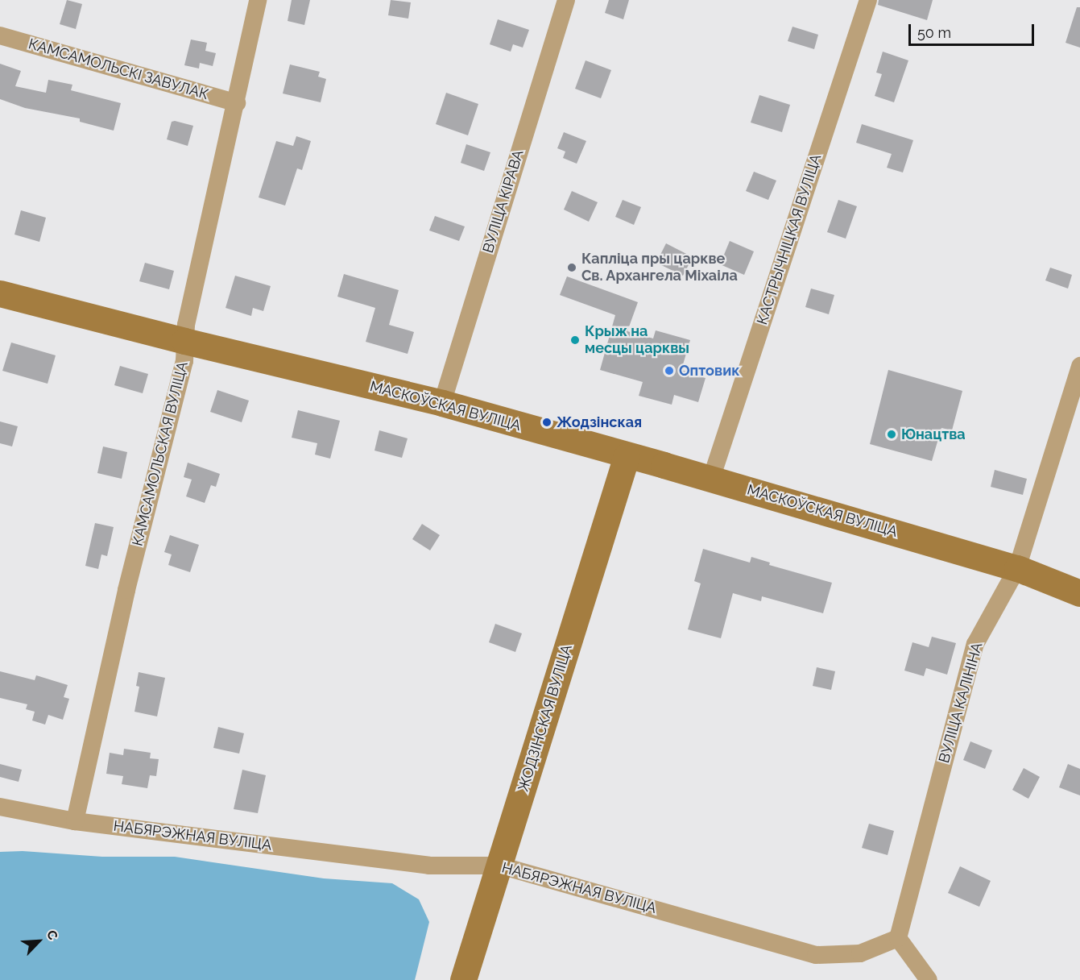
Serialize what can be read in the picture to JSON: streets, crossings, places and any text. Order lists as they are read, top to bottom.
{
  "streets": {
    "main road": ["МАСКОЎСКАЯ ВУЛІЦА", "ЖОДЗІНСКАЯ ВУЛІЦА"],
    "street": [
      "КАМСАМОЛЬСКІ ЗАВУЛАК",
      "ВУЛІЦА КІРАВА",
      "КАСТРЫЧНІЦКАЯ ВУЛІЦА",
      "КАМСАМОЛЬСКАЯ ВУЛІЦА",
      "ВУЛІЦА КАЛІНІНА",
      "НАБЯРЭЖНАЯ ВУЛІЦА"
    ]
  },
  "crossings": [
    ["КАМСАМОЛЬСКІ ЗАВУЛАК", "КАМСАМОЛЬСКАЯ ВУЛІЦА"],
    ["ВУЛІЦА КІРАВА", "МАСКОЎСКАЯ ВУЛІЦА"],
    ["КАСТРЫЧНІЦКАЯ ВУЛІЦА", "МАСКОЎСКАЯ ВУЛІЦА"],
    ["МАСКОЎСКАЯ ВУЛІЦА", "КАМСАМОЛЬСКАЯ ВУЛІЦА"],
    ["МАСКОЎСКАЯ ВУЛІЦА", "ВУЛІЦА КАЛІНІНА"],
    ["МАСКОЎСКАЯ ВУЛІЦА", "ЖОДЗІНСКАЯ ВУЛІЦА"],
    ["КАМСАМОЛЬСКАЯ ВУЛІЦА", "НАБЯРЭЖНАЯ ВУЛІЦА"],
    ["ВУЛІЦА КАЛІНІНА", "НАБЯРЭЖНАЯ ВУЛІЦА"],
    ["ЖОДЗІНСКАЯ ВУЛІЦА", "НАБЯРЭЖНАЯ ВУЛІЦА"]
  ],
  "places": [
    "Капліца пры царкве Св. Архангела Міхаіла",
    "Крыж на месцы царквы",
    "Оптовик",
    "Жодзінская",
    "Юнацтва"
  ],
  "scale_bar": "50 m",
  "north": "top right"
}
